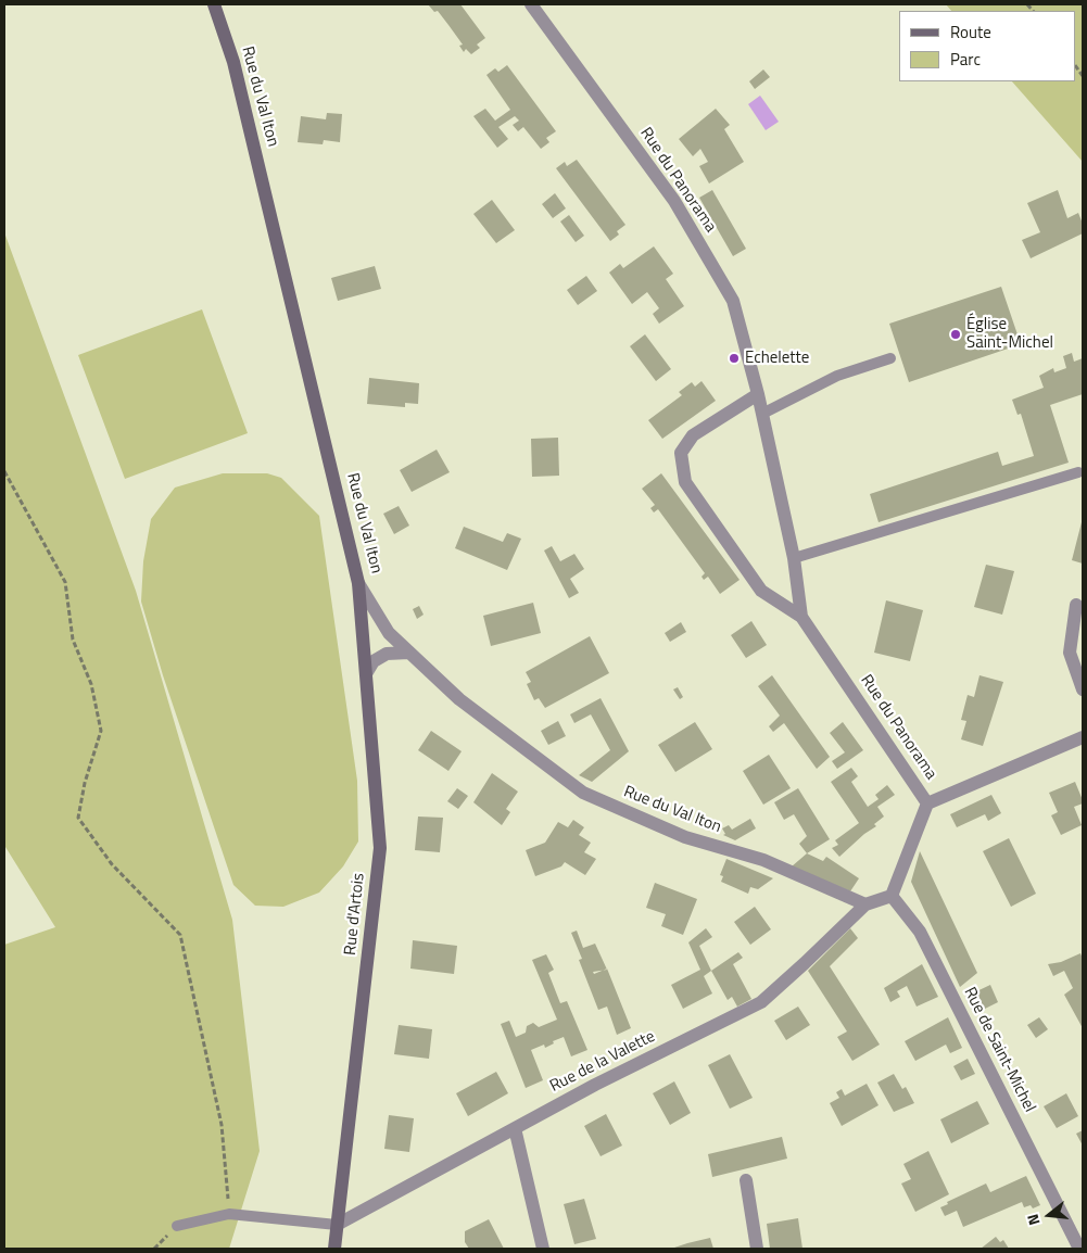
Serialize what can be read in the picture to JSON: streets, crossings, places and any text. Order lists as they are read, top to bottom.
{
  "streets": {
    "street": [
      "Rue du Val Iton",
      "Rue du Panorama",
      "Rue d'Artois",
      "Rue de Saint-Michel",
      "Rue de la Valette"
    ]
  },
  "crossings": [
    ["Rue du Val Iton", "Rue d'Artois"],
    ["Rue du Val Iton", "Rue de la Valette"],
    ["Rue du Panorama", "Rue de Saint-Michel"],
    ["Rue d'Artois", "Rue de la Valette"]
  ],
  "places": ["Église Saint-Michel", "Echelette"],
  "legend": ["Route", "Parc"],
  "north": "left"
}
